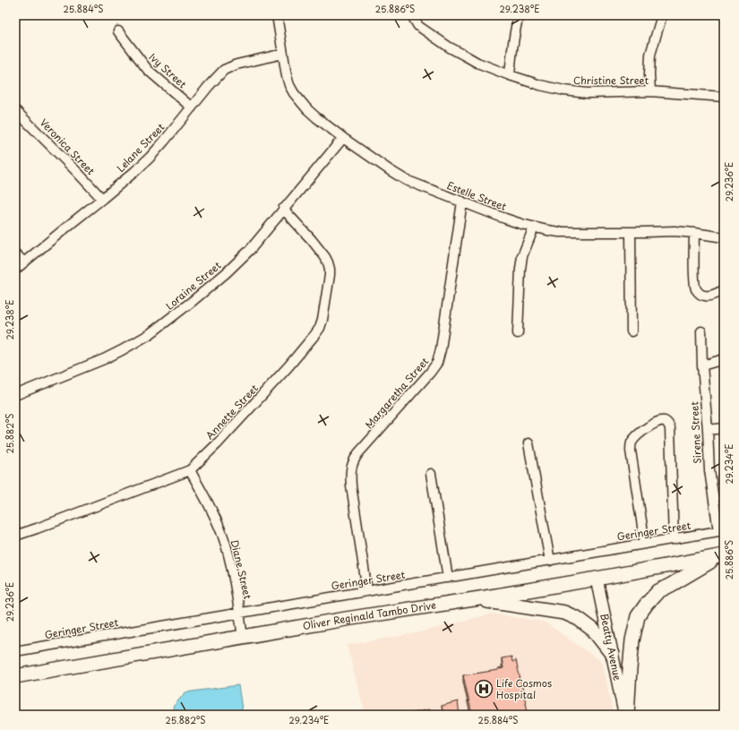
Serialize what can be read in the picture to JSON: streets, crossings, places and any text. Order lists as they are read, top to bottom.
{
  "streets": {
    "main road": ["Oliver Reginald Tambo Drive"],
    "street": [
      "Ivy Street",
      "Christine Street",
      "Veronica Street",
      "Lelane Street",
      "Estelle Street",
      "Loraine Street",
      "Margaretha Street",
      "Annette Street",
      "Sirene Street",
      "Geringer Street",
      "Diane Street",
      "Beatty Avenue"
    ]
  },
  "crossings": [
    ["Ivy Street", "Lelane Street"],
    ["Veronica Street", "Lelane Street"],
    ["Lelane Street", "Estelle Street"],
    ["Estelle Street", "Loraine Street"],
    ["Estelle Street", "Margaretha Street"],
    ["Loraine Street", "Annette Street"],
    ["Margaretha Street", "Geringer Street"],
    ["Annette Street", "Diane Street"],
    ["Sirene Street", "Geringer Street"],
    ["Geringer Street", "Diane Street"],
    ["Diane Street", "Oliver Reginald Tambo Drive"],
    ["Oliver Reginald Tambo Drive", "Beatty Avenue"]
  ],
  "places": {
    "hospital": ["Life Cosmos Hospital"]
  },
  "coordinates": [
    "25.884°S",
    "25.886°S",
    "29.238°E",
    "29.236°E",
    "25.882°S",
    "29.234°E"
  ]
}
